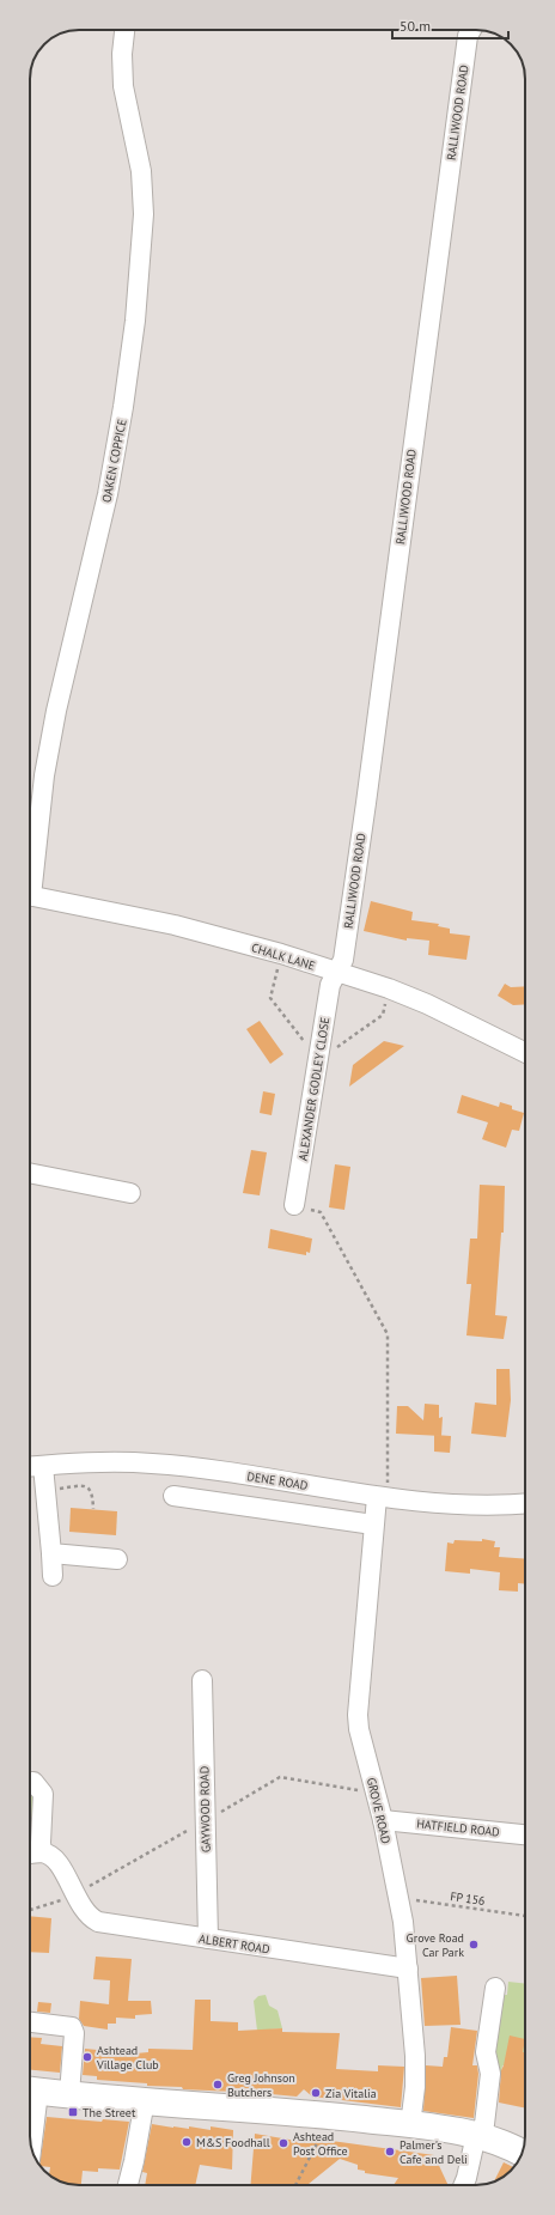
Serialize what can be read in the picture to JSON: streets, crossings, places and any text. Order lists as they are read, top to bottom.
{
  "streets": {
    "street": [
      "RALLIWOOD ROAD",
      "OAKEN COPPICE",
      "CHALK LANE",
      "ALEXANDER GODLEY CLOSE",
      "DENE ROAD",
      "GAYWOOD ROAD",
      "GROVE ROAD",
      "HATFIELD ROAD",
      "ALBERT ROAD"
    ],
    "path": ["FP 156"]
  },
  "crossings": [
    ["RALLIWOOD ROAD", "CHALK LANE"],
    ["RALLIWOOD ROAD", "ALEXANDER GODLEY CLOSE"],
    ["CHALK LANE", "ALEXANDER GODLEY CLOSE"],
    ["DENE ROAD", "GROVE ROAD"],
    ["GAYWOOD ROAD", "ALBERT ROAD"],
    ["GROVE ROAD", "HATFIELD ROAD"],
    ["GROVE ROAD", "FP 156"],
    ["GROVE ROAD", "ALBERT ROAD"]
  ],
  "places": {
    "other": [
      "Grove Road Car Park",
      "Ashtead Village Club",
      "Greg Johnson Butchers",
      "Zia Vitalia",
      "M&S Foodhall",
      "Ashtead Post Office",
      "Palmer's Cafe and Deli"
    ],
    "transit": ["The Street"]
  },
  "scale_bar": "50 m"
}
